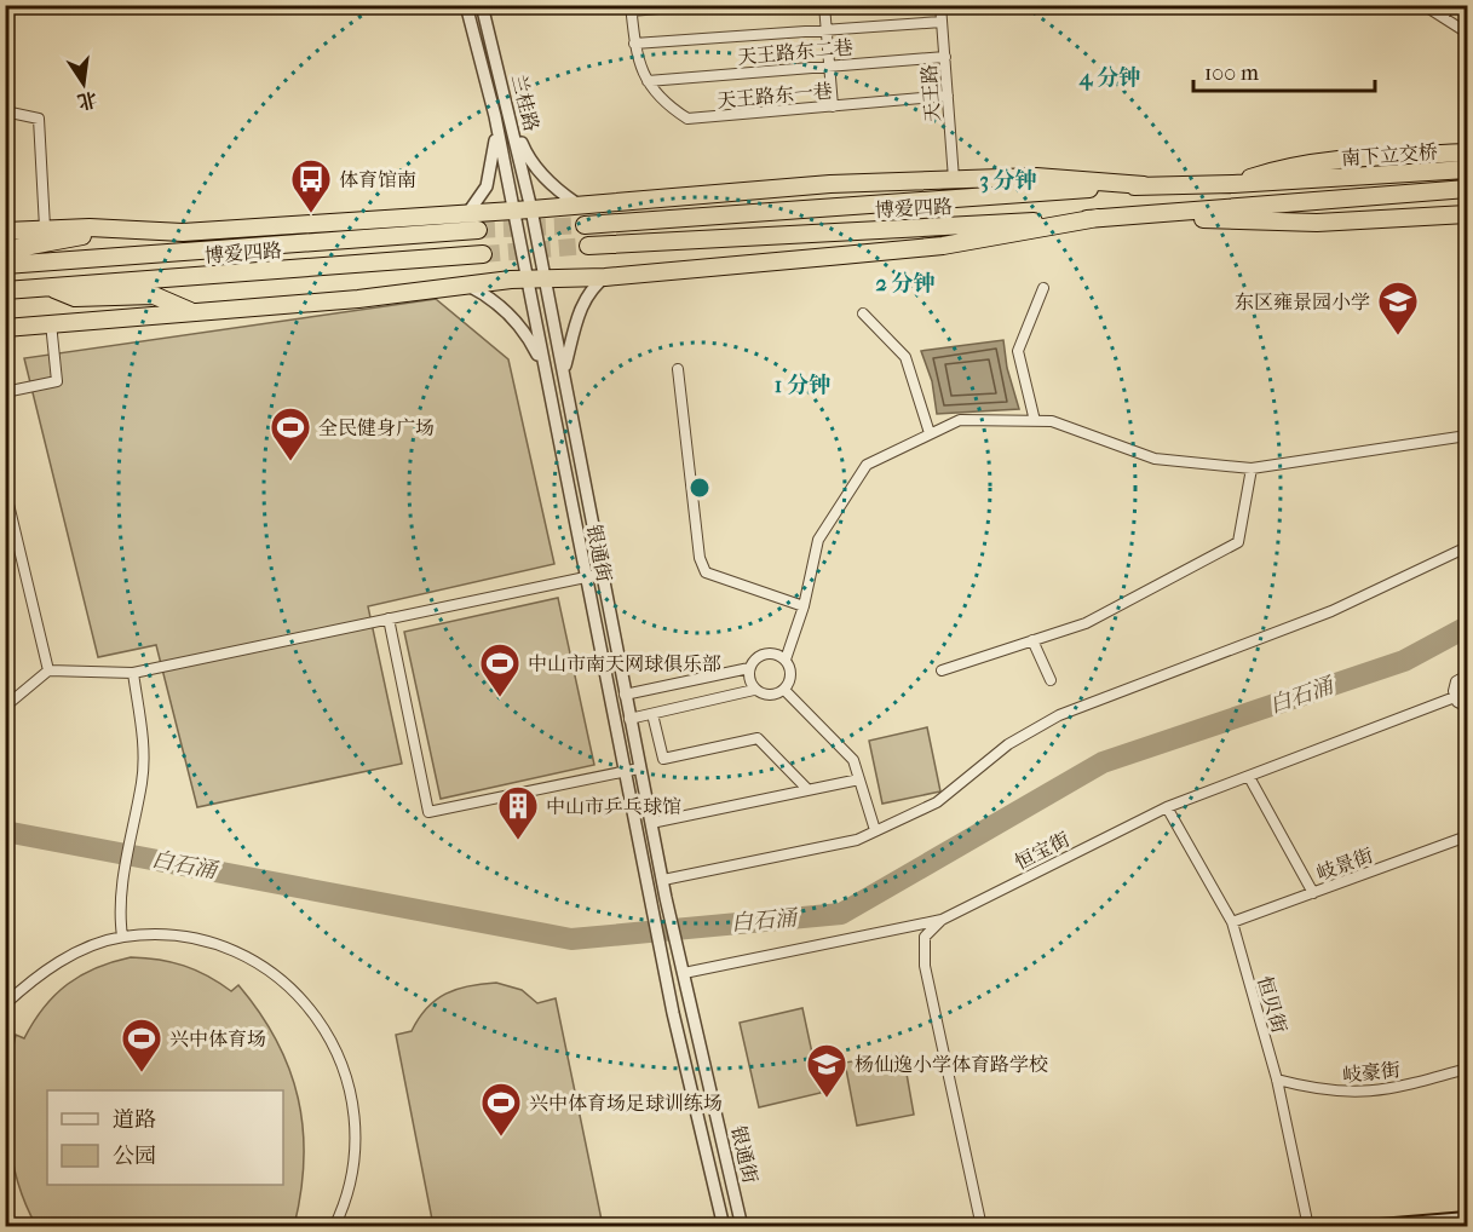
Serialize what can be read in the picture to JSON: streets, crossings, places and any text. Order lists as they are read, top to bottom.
{
  "streets": {
    "highway": ["南下立交桥", "博爱四路"],
    "street": [
      "天王路东二巷",
      "天王路",
      "天王路东一巷",
      "兰桂路",
      "银通街",
      "恒宝街",
      "岐景街",
      "恒贝街",
      "岐豪街"
    ]
  },
  "crossings": [
    ["天王路东二巷", "天王路"],
    ["天王路东二巷", "天王路东一巷"],
    ["天王路", "天王路东一巷"],
    ["兰桂路", "银通街"],
    ["南下立交桥", "博爱四路"],
    ["银通街", "恒宝街"],
    ["恒宝街", "恒贝街"],
    ["岐景街", "恒贝街"],
    ["恒贝街", "岐豪街"]
  ],
  "water": ["白石涌"],
  "places": {
    "bus stop": ["体育馆南"],
    "school or university": ["东区雍景园小学", "杨仙逸小学体育路学校"],
    "sports": [
      "全民健身广场",
      "中山市南天网球俱乐部",
      "兴中体育场",
      "兴中体育场足球训练场"
    ],
    "building": ["中山市乒乓球馆"]
  },
  "legend": ["道路", "公园"],
  "scale_bar": "100 m",
  "north": "bottom",
  "rings": [
    "4 分钟",
    "3 分钟",
    "2 分钟",
    "1 分钟"
  ]
}
